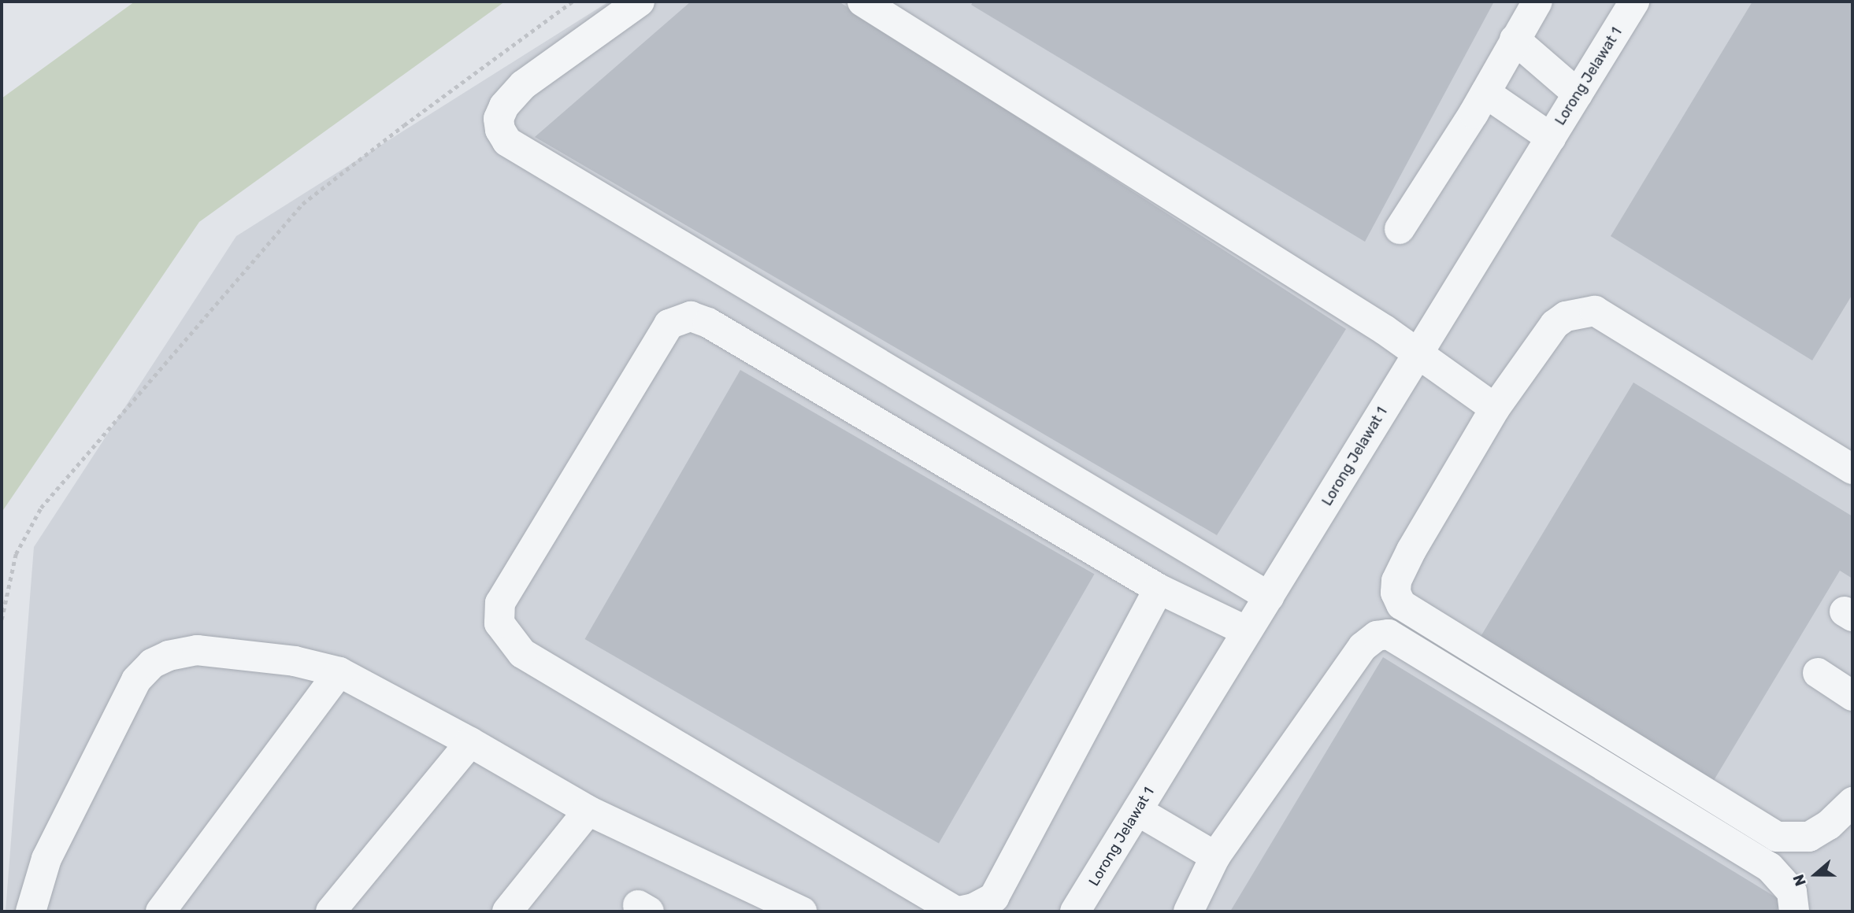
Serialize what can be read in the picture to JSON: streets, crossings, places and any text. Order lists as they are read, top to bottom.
{
  "streets": {
    "street": ["Lorong Jelawat 1"]
  },
  "north": "left"
}
